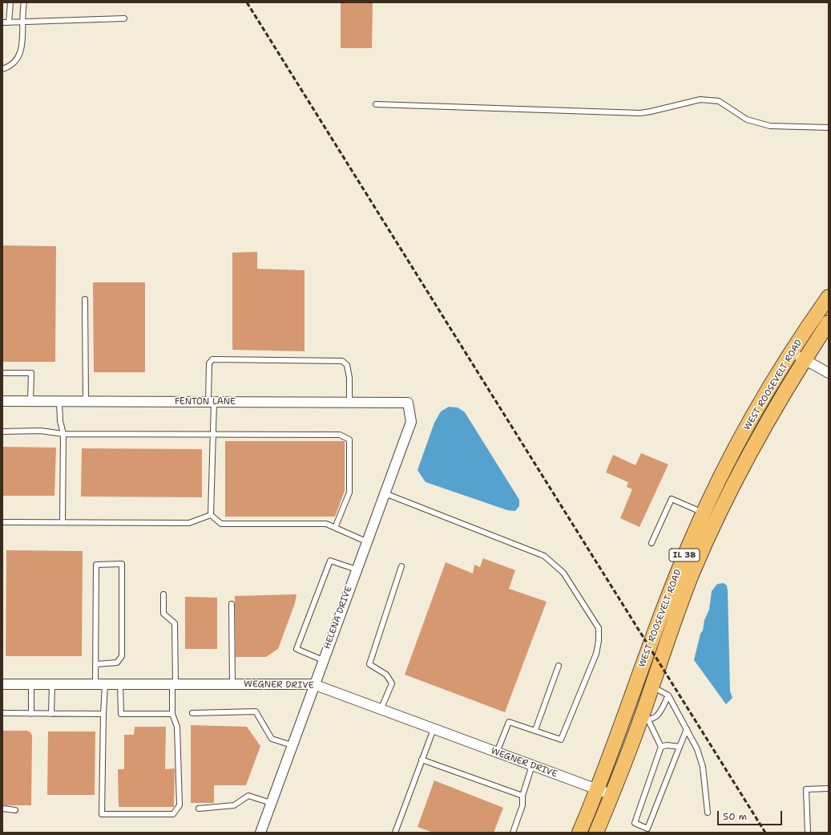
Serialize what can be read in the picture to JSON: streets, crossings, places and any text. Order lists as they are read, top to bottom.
{
  "streets": {
    "main road": ["WEST ROOSEVELT ROAD", "IL 38"],
    "street": ["FENTON LANE", "HELENA DRIVE", "WEGNER DRIVE"]
  },
  "crossings": [
    ["WEST ROOSEVELT ROAD", "WEGNER DRIVE"],
    ["FENTON LANE", "HELENA DRIVE"],
    ["HELENA DRIVE", "WEGNER DRIVE"]
  ],
  "scale_bar": "50 m"
}
